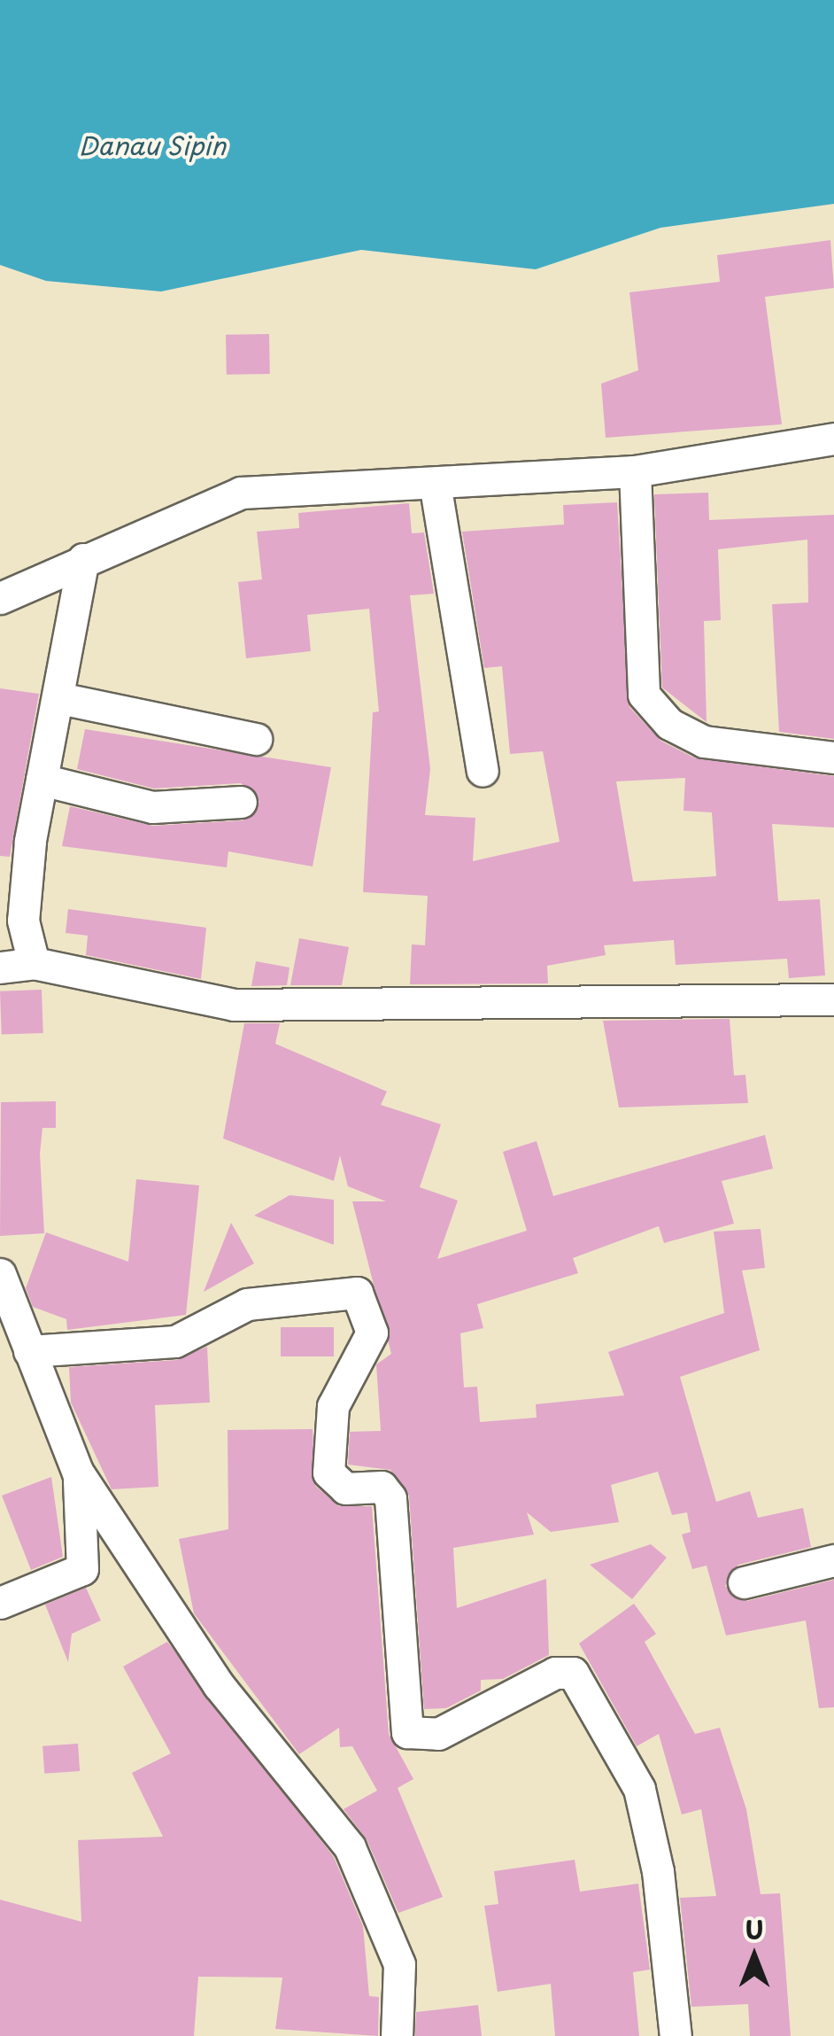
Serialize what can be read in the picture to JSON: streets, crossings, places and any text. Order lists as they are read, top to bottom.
{
  "water": ["Danau Sipin"],
  "north": "top"
}
